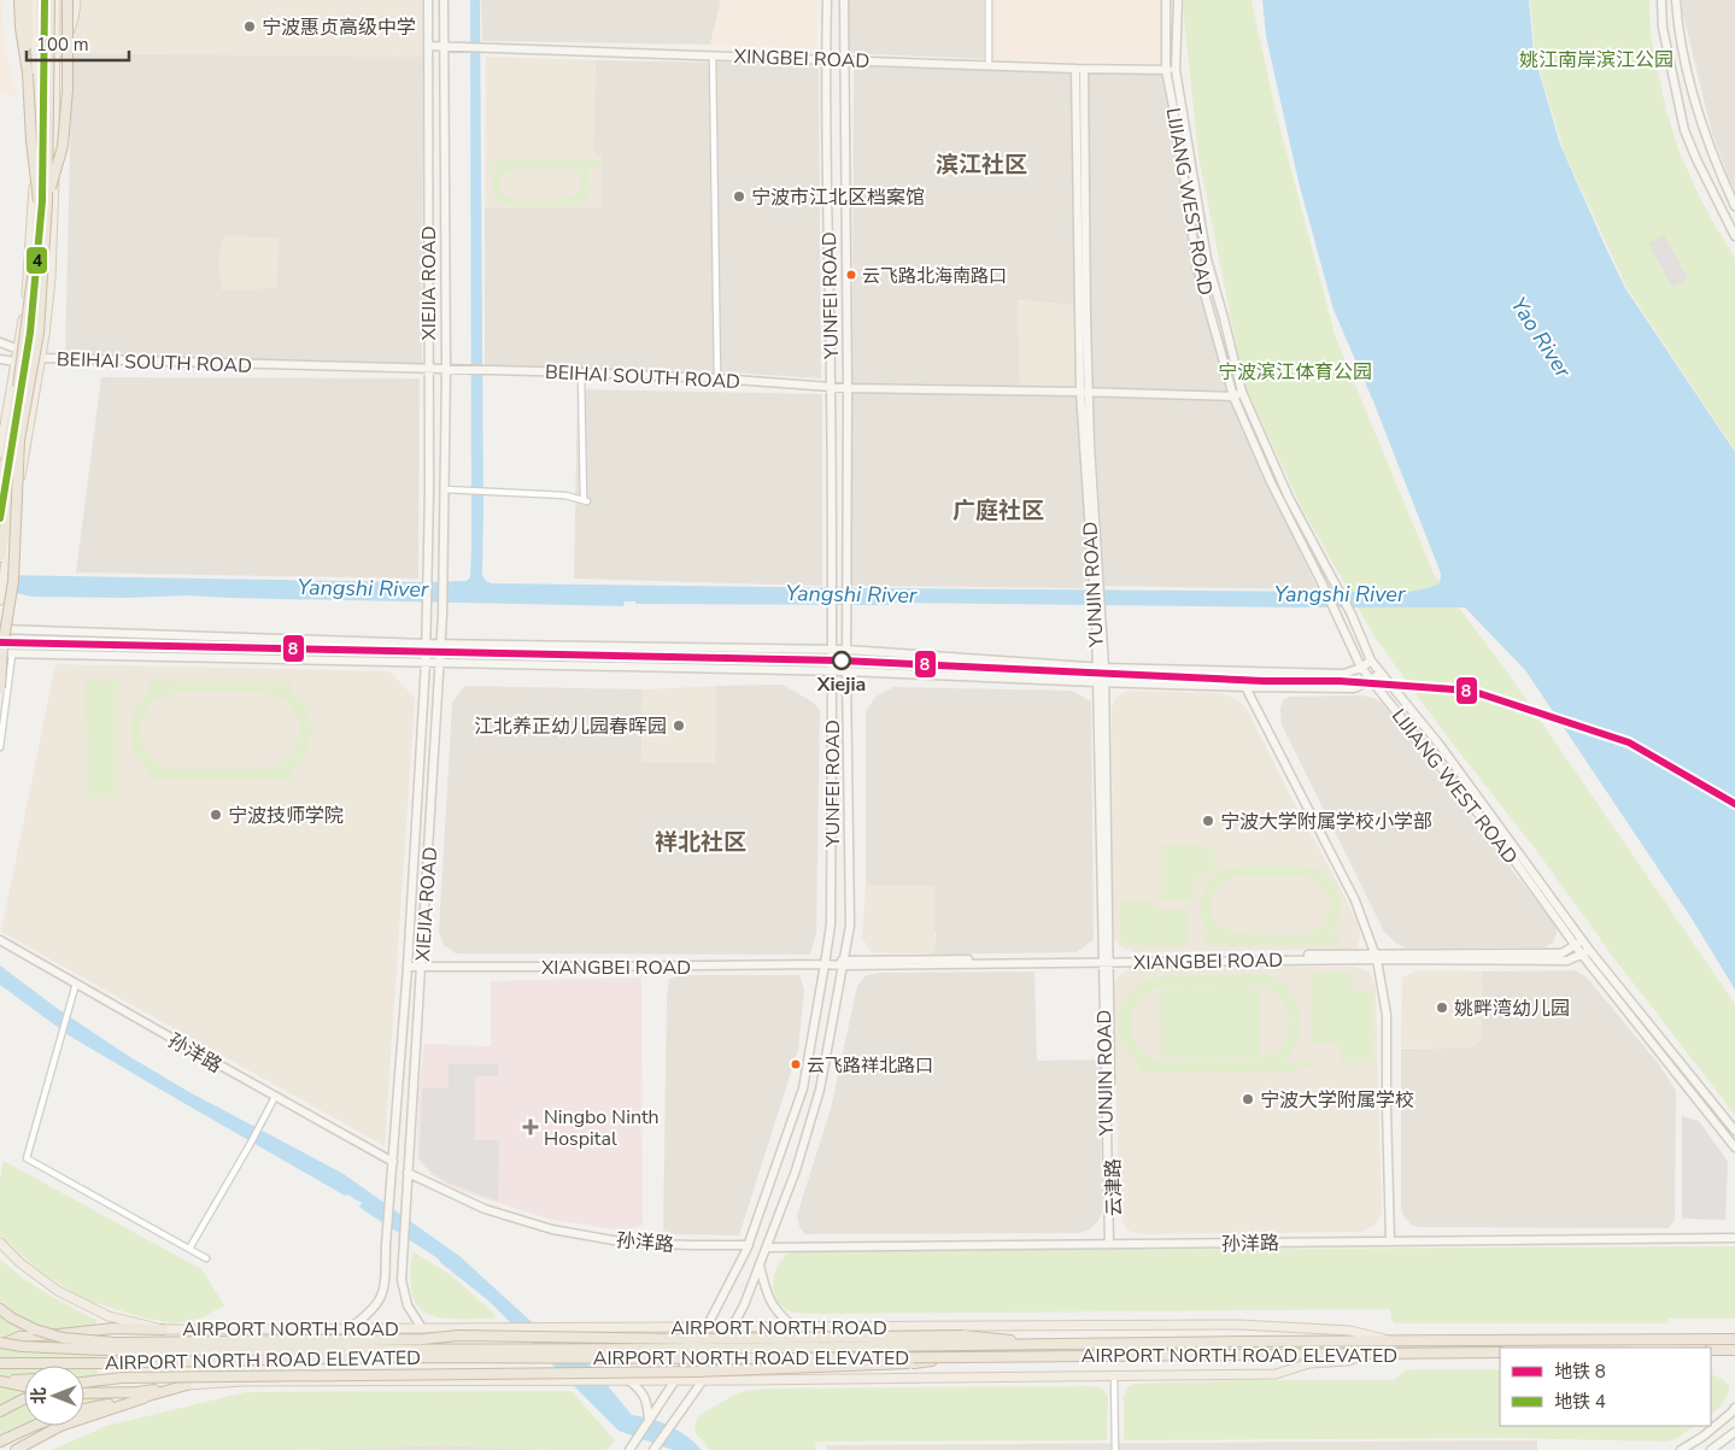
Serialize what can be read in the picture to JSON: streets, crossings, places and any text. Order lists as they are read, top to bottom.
{
  "streets": {
    "highway": ["AIRPORT NORTH ROAD ELEVATED"],
    "main road": [
      "XINGBEI ROAD",
      "LIJIANG WEST ROAD",
      "XIEJIA ROAD",
      "YUNFEI ROAD",
      "BEIHAI SOUTH ROAD",
      "YUNJIN ROAD",
      "XIANGBEI ROAD",
      "孙洋路",
      "AIRPORT NORTH ROAD"
    ]
  },
  "crossings": [
    ["XINGBEI ROAD", "LIJIANG WEST ROAD"],
    ["XINGBEI ROAD", "XIEJIA ROAD"],
    ["XINGBEI ROAD", "YUNFEI ROAD"],
    ["XINGBEI ROAD", "YUNJIN ROAD"],
    ["LIJIANG WEST ROAD", "BEIHAI SOUTH ROAD"],
    ["LIJIANG WEST ROAD", "XIANGBEI ROAD"],
    ["XIEJIA ROAD", "BEIHAI SOUTH ROAD"],
    ["XIEJIA ROAD", "XIANGBEI ROAD"],
    ["XIEJIA ROAD", "孙洋路"],
    ["XIEJIA ROAD", "AIRPORT NORTH ROAD"],
    ["YUNFEI ROAD", "BEIHAI SOUTH ROAD"],
    ["YUNFEI ROAD", "XIANGBEI ROAD"],
    ["YUNFEI ROAD", "孙洋路"],
    ["YUNFEI ROAD", "AIRPORT NORTH ROAD"],
    ["BEIHAI SOUTH ROAD", "YUNJIN ROAD"],
    ["YUNJIN ROAD", "XIANGBEI ROAD"],
    ["YUNJIN ROAD", "孙洋路"],
    ["AIRPORT NORTH ROAD", "AIRPORT NORTH ROAD ELEVATED"]
  ],
  "districts": ["滨江社区", "广庭社区", "祥北社区"],
  "water": ["Yao River", "Yangshi River"],
  "parks": ["姚江南岸滨江公园", "宁波滨江体育公园"],
  "places": {
    "other": [
      "宁波惠贞高级中学",
      "宁波市江北区档案馆",
      "云飞路北海南路口",
      "Xiejia",
      "江北养正幼儿园春晖园",
      "宁波技师学院",
      "宁波大学附属学校小学部",
      "姚畔湾幼儿园",
      "云飞路祥北路口",
      "宁波大学附属学校"
    ],
    "health": ["Ningbo Ninth Hospital"]
  },
  "lines": ["metro line 4", "metro line 8"],
  "legend": ["地铁 8", "地铁 4"],
  "scale_bar": "100 m",
  "north": "left"
}
